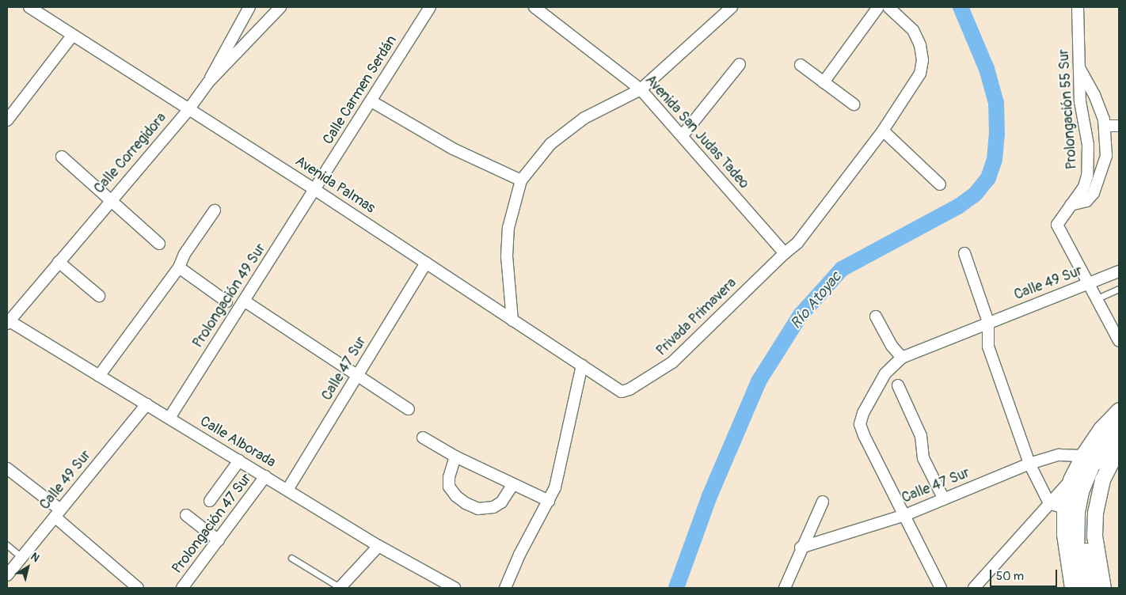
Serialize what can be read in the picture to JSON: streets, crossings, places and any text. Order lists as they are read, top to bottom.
{
  "streets": {
    "street": [
      "Calle Carmen Serdán",
      "Prolongación 55 Sur",
      "Avenida San Judas Tadeo",
      "Calle Corregidora",
      "Avenida Palmas",
      "Calle 49 Sur",
      "Prolongación 49 Sur",
      "Privada Primavera",
      "Calle 47 Sur",
      "Calle Alborada",
      "Prolongación 47 Sur"
    ]
  },
  "crossings": [
    ["Calle Carmen Serdán", "Avenida Palmas"],
    ["Calle Carmen Serdán", "Prolongación 49 Sur"],
    ["Prolongación 55 Sur", "Calle 49 Sur"],
    ["Avenida San Judas Tadeo", "Privada Primavera"],
    ["Calle Corregidora", "Avenida Palmas"],
    ["Calle Corregidora", "Calle Alborada"],
    ["Avenida Palmas", "Prolongación 49 Sur"],
    ["Avenida Palmas", "Privada Primavera"],
    ["Avenida Palmas", "Calle 47 Sur"],
    ["Calle 49 Sur", "Calle Alborada"],
    ["Prolongación 49 Sur", "Calle Alborada"],
    ["Calle 47 Sur", "Calle Alborada"],
    ["Calle Alborada", "Prolongación 47 Sur"]
  ],
  "water": ["Río Atoyac"],
  "scale_bar": "50 m",
  "north": "top right"
}
